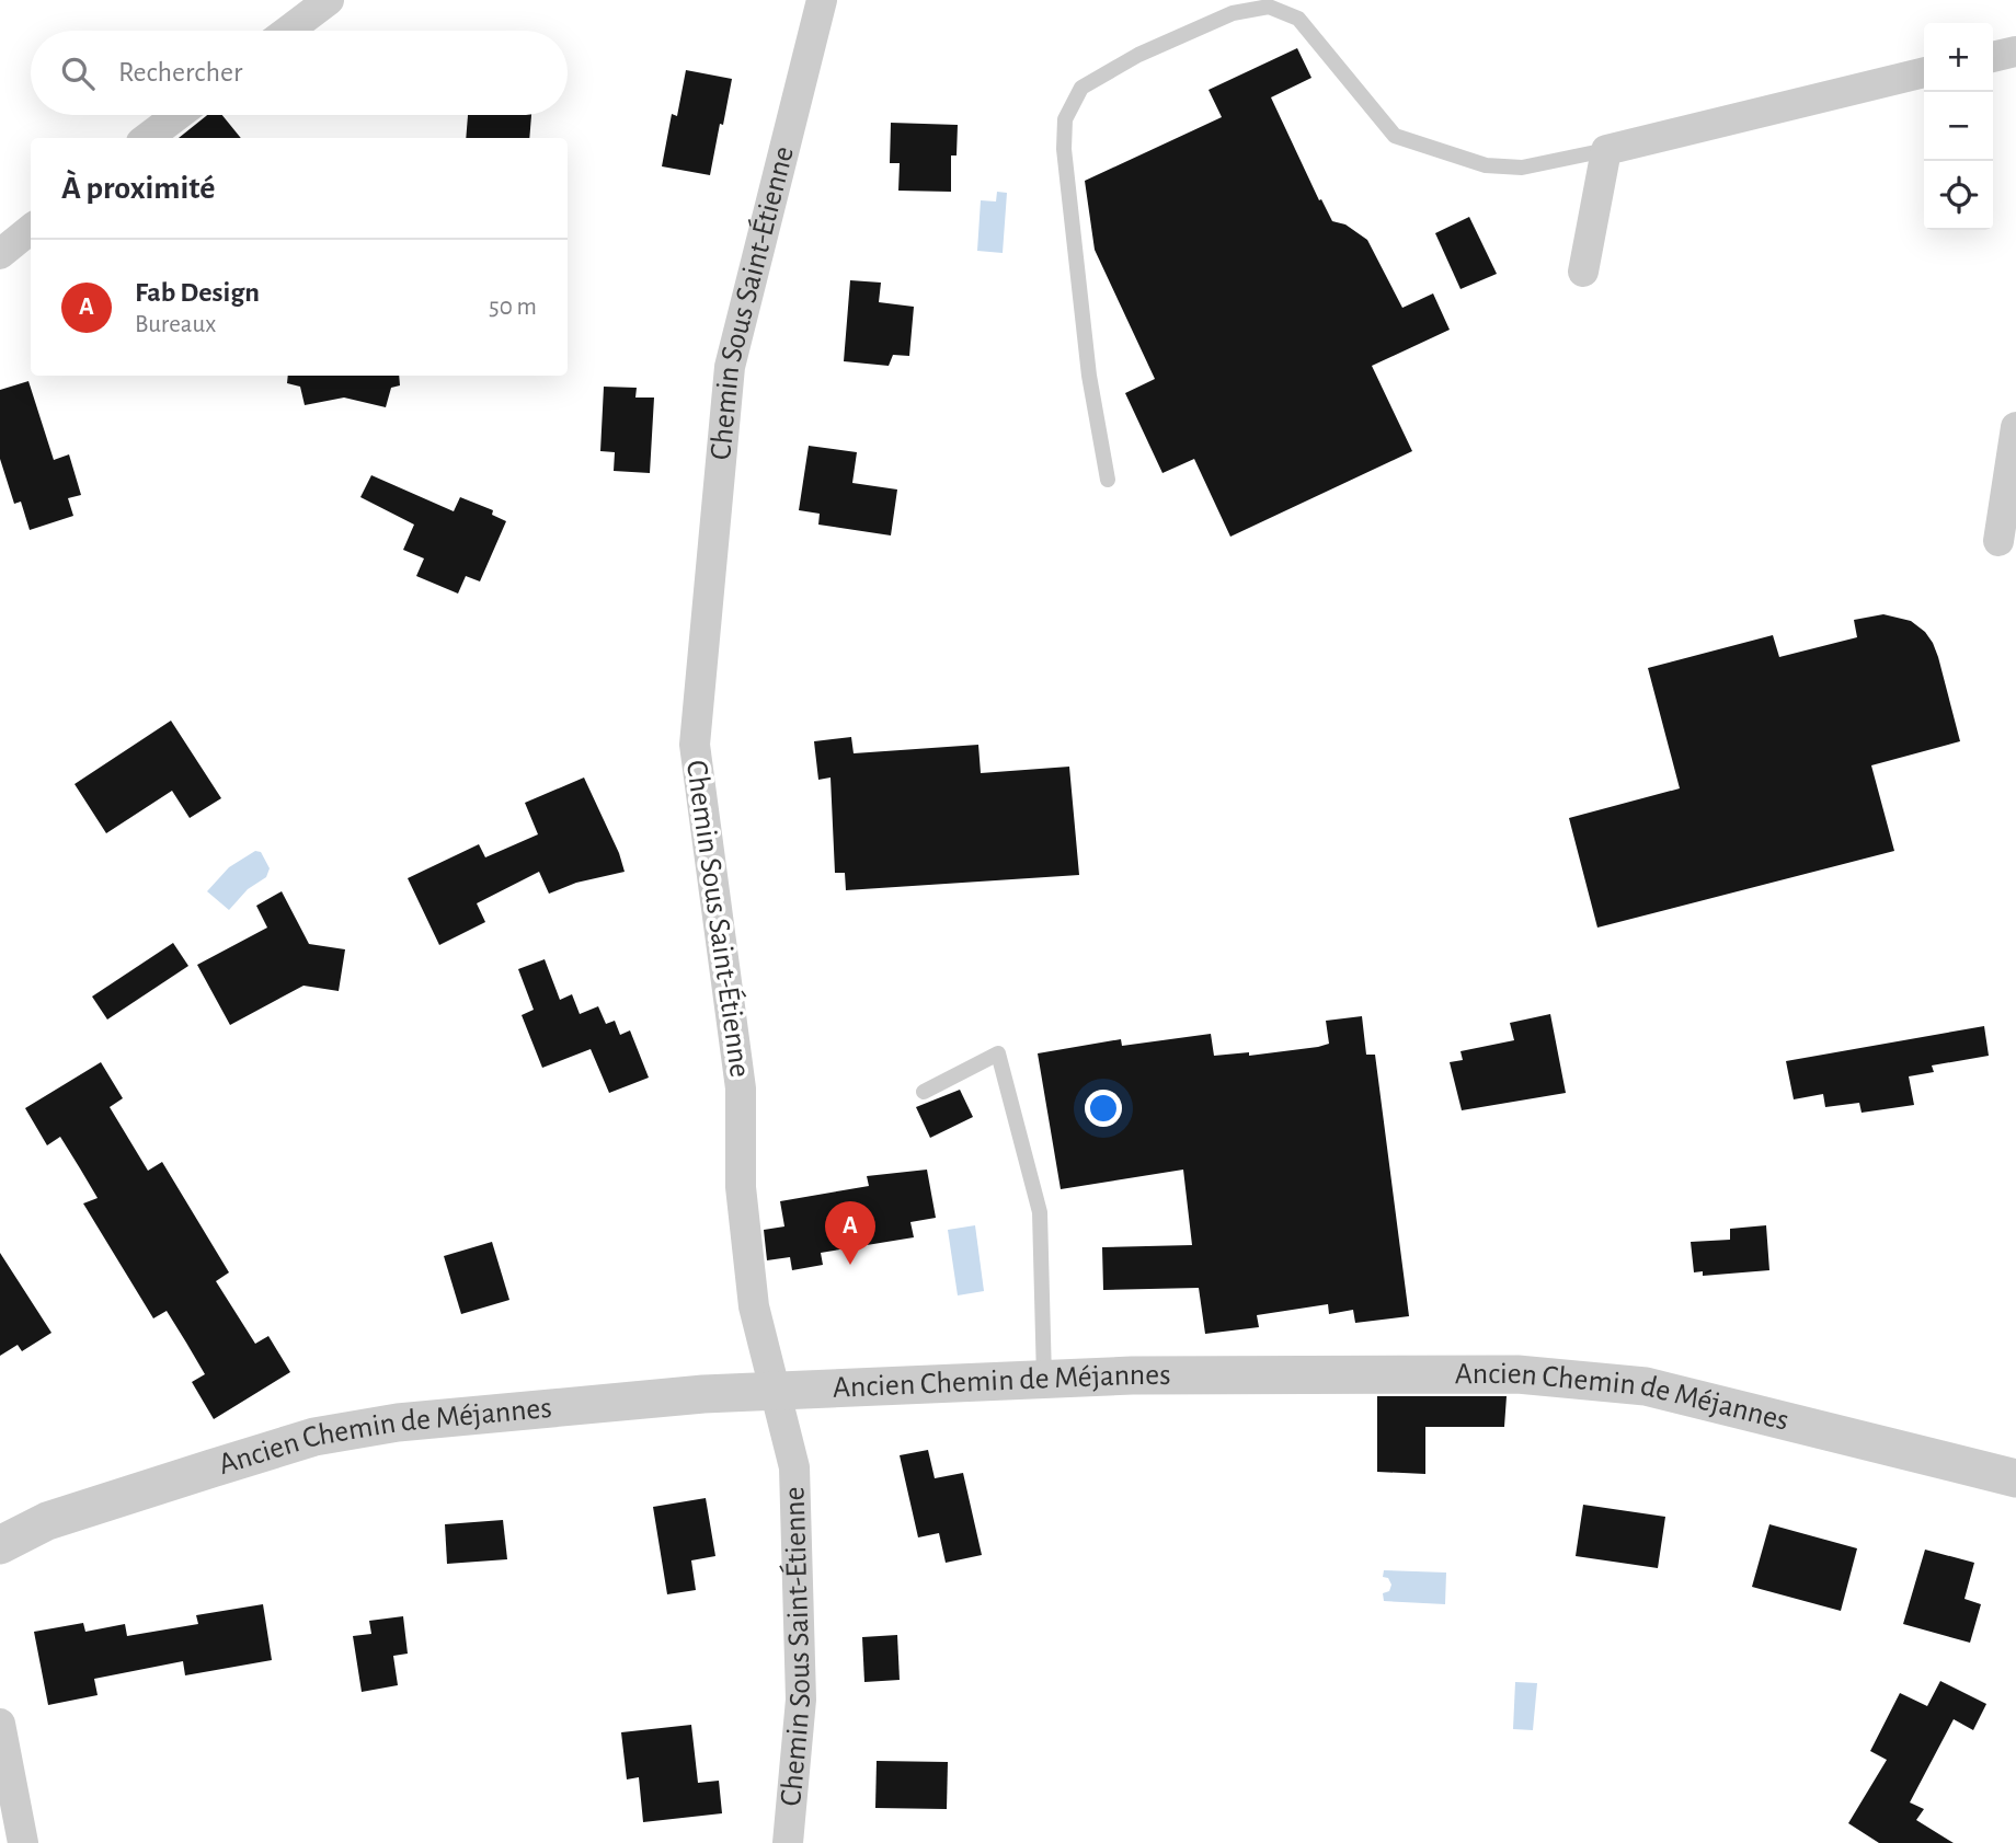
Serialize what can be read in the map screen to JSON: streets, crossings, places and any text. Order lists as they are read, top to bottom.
{
  "streets": {
    "street": ["Chemin Sous Saint-Étienne", "Ancien Chemin de Méjannes"]
  },
  "crossings": [
    ["Chemin Sous Saint-Étienne", "Ancien Chemin de Méjannes"]
  ],
  "page": {
    "map_buttons": ["+", "−"],
    "search": "Rechercher",
    "heading": "À proximité",
    "list": [
      {
        "mark": "A",
        "name": "Fab Design",
        "note": "Bureaux",
        "value": "50 m"
      }
    ],
    "pins": "A"
  }
}
